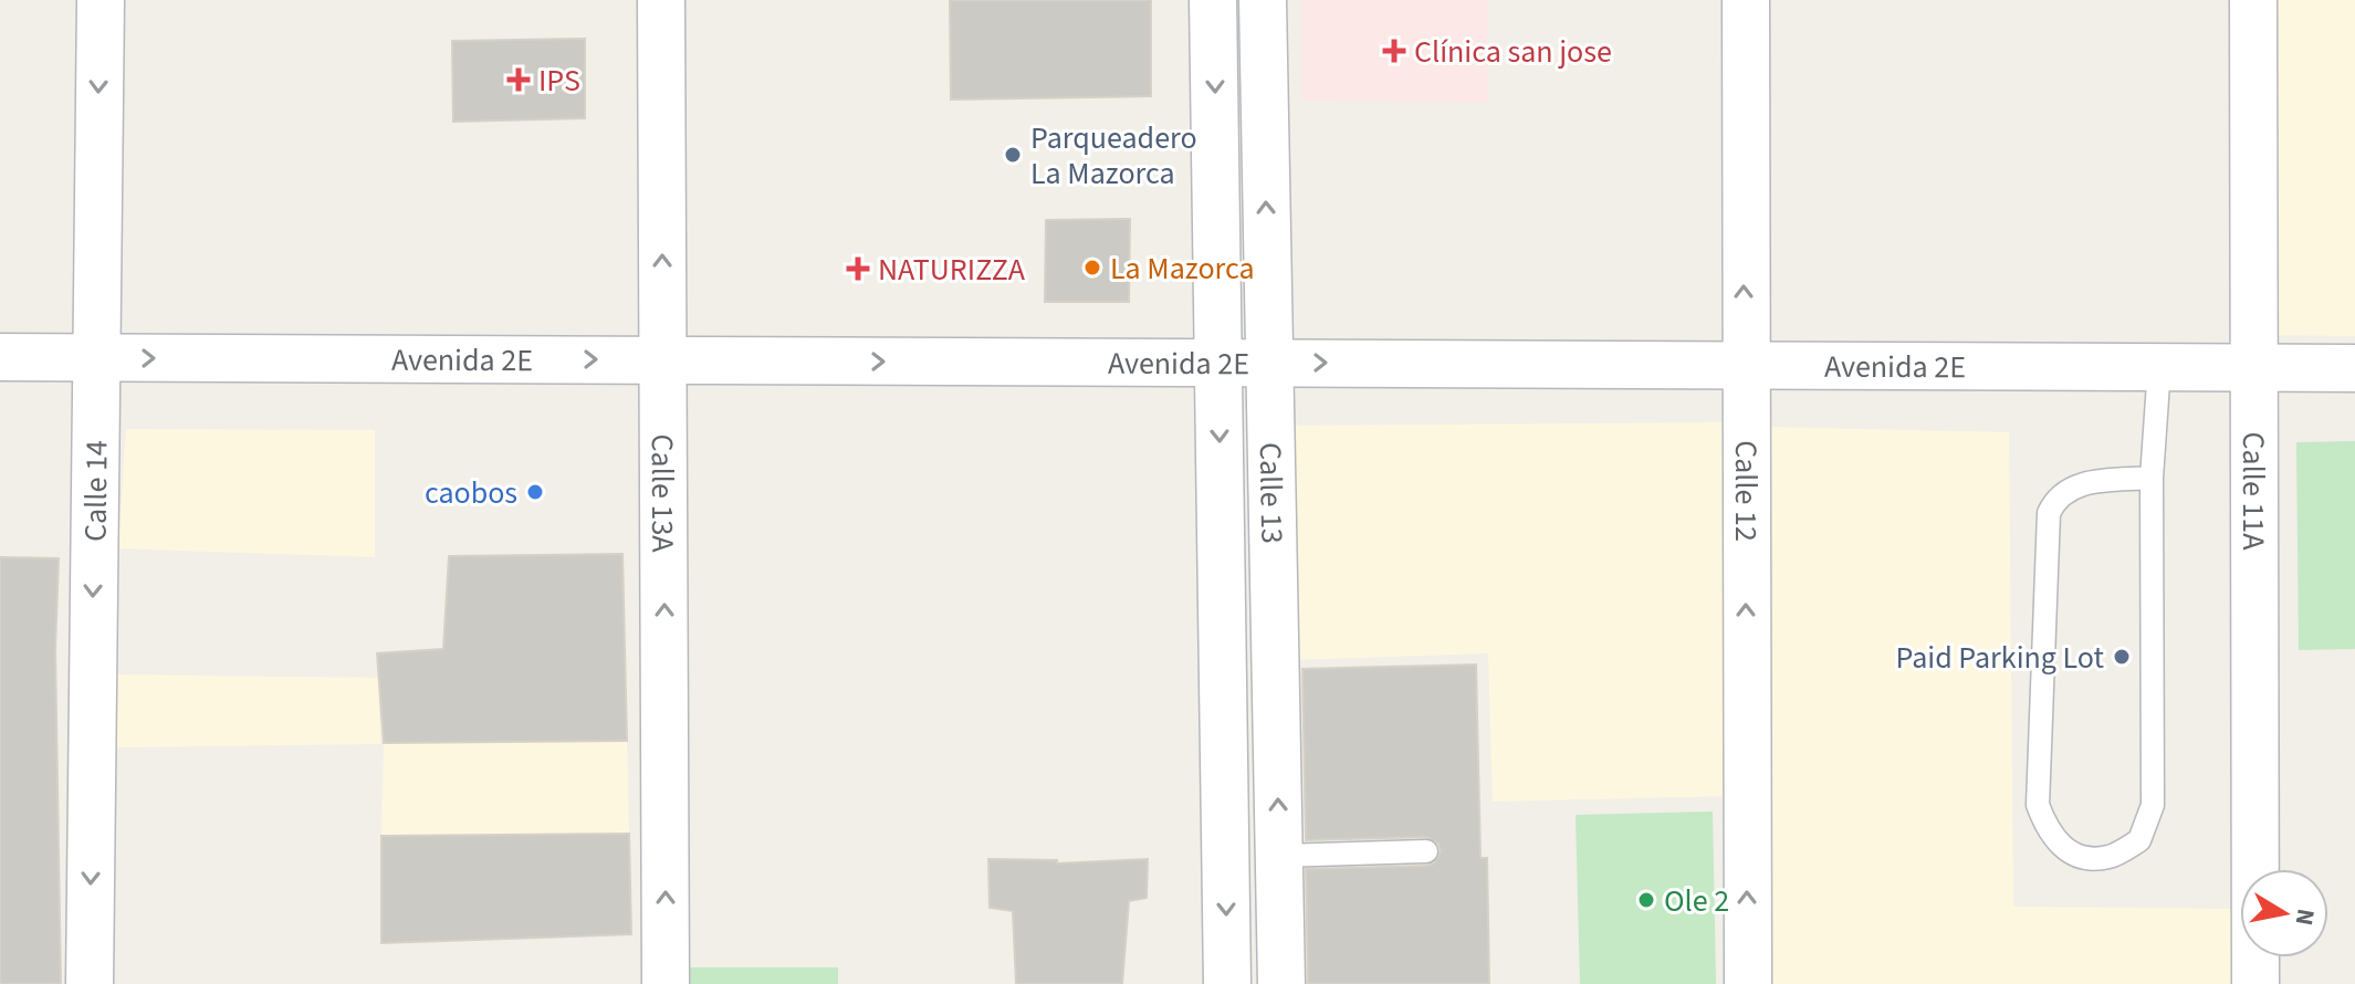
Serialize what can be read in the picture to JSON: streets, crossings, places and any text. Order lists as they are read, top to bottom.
{
  "streets": {
    "street": [
      "Avenida 2E",
      "Calle 14",
      "Calle 13A",
      "Calle 13",
      "Calle 12",
      "Calle 11A"
    ]
  },
  "crossings": [
    ["Avenida 2E", "Calle 14"],
    ["Avenida 2E", "Calle 13A"],
    ["Avenida 2E", "Calle 13"],
    ["Avenida 2E", "Calle 12"],
    ["Avenida 2E", "Calle 11A"]
  ],
  "one_way": [
    "Avenida 2E",
    "Calle 14",
    "Calle 13A",
    "Calle 12"
  ],
  "places": {
    "health": ["Clínica san jose", "IPS", "NATURIZZA"],
    "other": [
      "Parqueadero La Mazorca",
      "La Mazorca",
      "caobos",
      "Paid Parking Lot",
      "Ole 2"
    ]
  },
  "north": "right"
}
